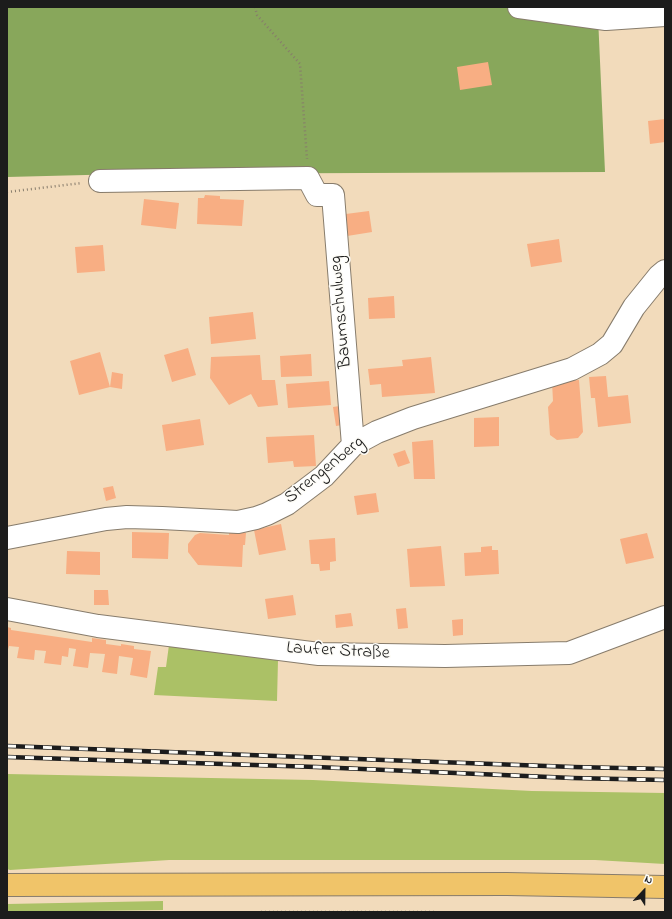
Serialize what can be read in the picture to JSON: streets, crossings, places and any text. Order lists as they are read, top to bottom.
{
  "streets": {
    "street": ["Baumschulweg", "Strengenberg", "Laufer Straße"]
  },
  "crossings": [
    ["Baumschulweg", "Strengenberg"]
  ],
  "north": "top"
}
